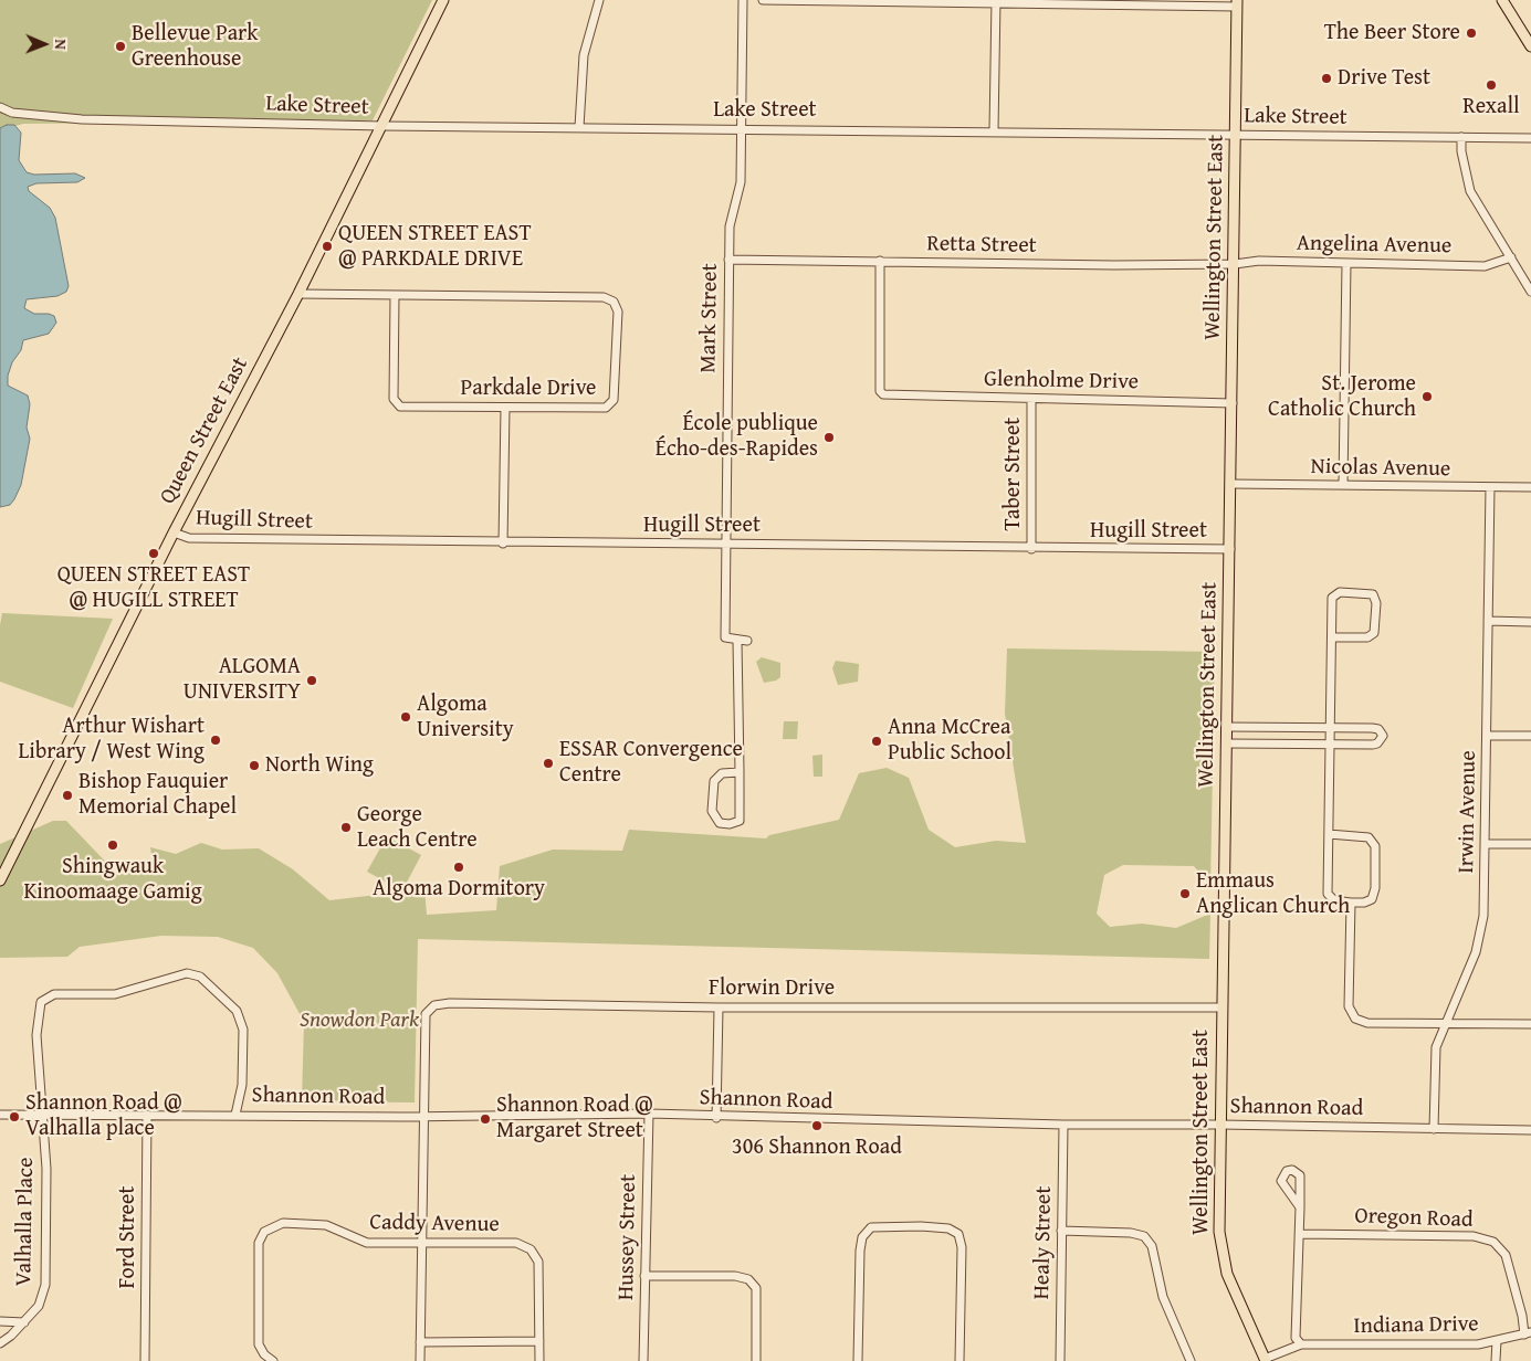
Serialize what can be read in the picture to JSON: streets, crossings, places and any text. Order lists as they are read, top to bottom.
{
  "streets": {
    "main road": ["Wellington Street East", "Queen Street East"],
    "street": [
      "Lake Street",
      "Retta Street",
      "Angelina Avenue",
      "Mark Street",
      "Glenholme Drive",
      "Parkdale Drive",
      "Nicolas Avenue",
      "Taber Street",
      "Hugill Street",
      "Irwin Avenue",
      "Florwin Drive",
      "Shannon Road",
      "Oregon Road",
      "Valhalla Place",
      "Caddy Avenue",
      "Ford Street",
      "Hussey Street",
      "Healy Street",
      "Indiana Drive"
    ]
  },
  "crossings": [
    ["Lake Street", "Wellington Street East"],
    ["Lake Street", "Mark Street"],
    ["Lake Street", "Queen Street East"],
    ["Wellington Street East", "Retta Street"],
    ["Wellington Street East", "Angelina Avenue"],
    ["Wellington Street East", "Glenholme Drive"],
    ["Wellington Street East", "Nicolas Avenue"],
    ["Wellington Street East", "Hugill Street"],
    ["Wellington Street East", "Florwin Drive"],
    ["Wellington Street East", "Shannon Road"],
    ["Retta Street", "Angelina Avenue"],
    ["Retta Street", "Mark Street"],
    ["Retta Street", "Glenholme Drive"],
    ["Mark Street", "Hugill Street"],
    ["Glenholme Drive", "Taber Street"],
    ["Parkdale Drive", "Queen Street East"],
    ["Queen Street East", "Hugill Street"],
    ["Nicolas Avenue", "Irwin Avenue"],
    ["Taber Street", "Hugill Street"],
    ["Irwin Avenue", "Shannon Road"],
    ["Florwin Drive", "Shannon Road"],
    ["Florwin Drive", "Caddy Avenue"],
    ["Shannon Road", "Valhalla Place"],
    ["Shannon Road", "Ford Street"],
    ["Shannon Road", "Hussey Street"],
    ["Shannon Road", "Healy Street"],
    ["Oregon Road", "Indiana Drive"]
  ],
  "parks": ["Snowdon Park"],
  "places": [
    "The Beer Store",
    "Bellevue Park Greenhouse",
    "Drive Test",
    "Rexall",
    "QUEEN STREET EAST @ PARKDALE DRIVE",
    "St. Jerome Catholic Church",
    "École publique Écho-des-Rapides",
    "QUEEN STREET EAST @ HUGILL STREET",
    "ALGOMA UNIVERSITY",
    "Algoma University",
    "Arthur Wishart Library / West Wing",
    "Anna McCrea Public School",
    "ESSAR Convergence Centre",
    "North Wing",
    "Bishop Fauquier Memorial Chapel",
    "George Leach Centre",
    "Shingwauk Kinoomaage Gamig",
    "Algoma Dormitory",
    "Emmaus Anglican Church",
    "Shannon Road @ Valhalla place",
    "Shannon Road @ Margaret Street",
    "306 Shannon Road"
  ],
  "north": "right"
}
